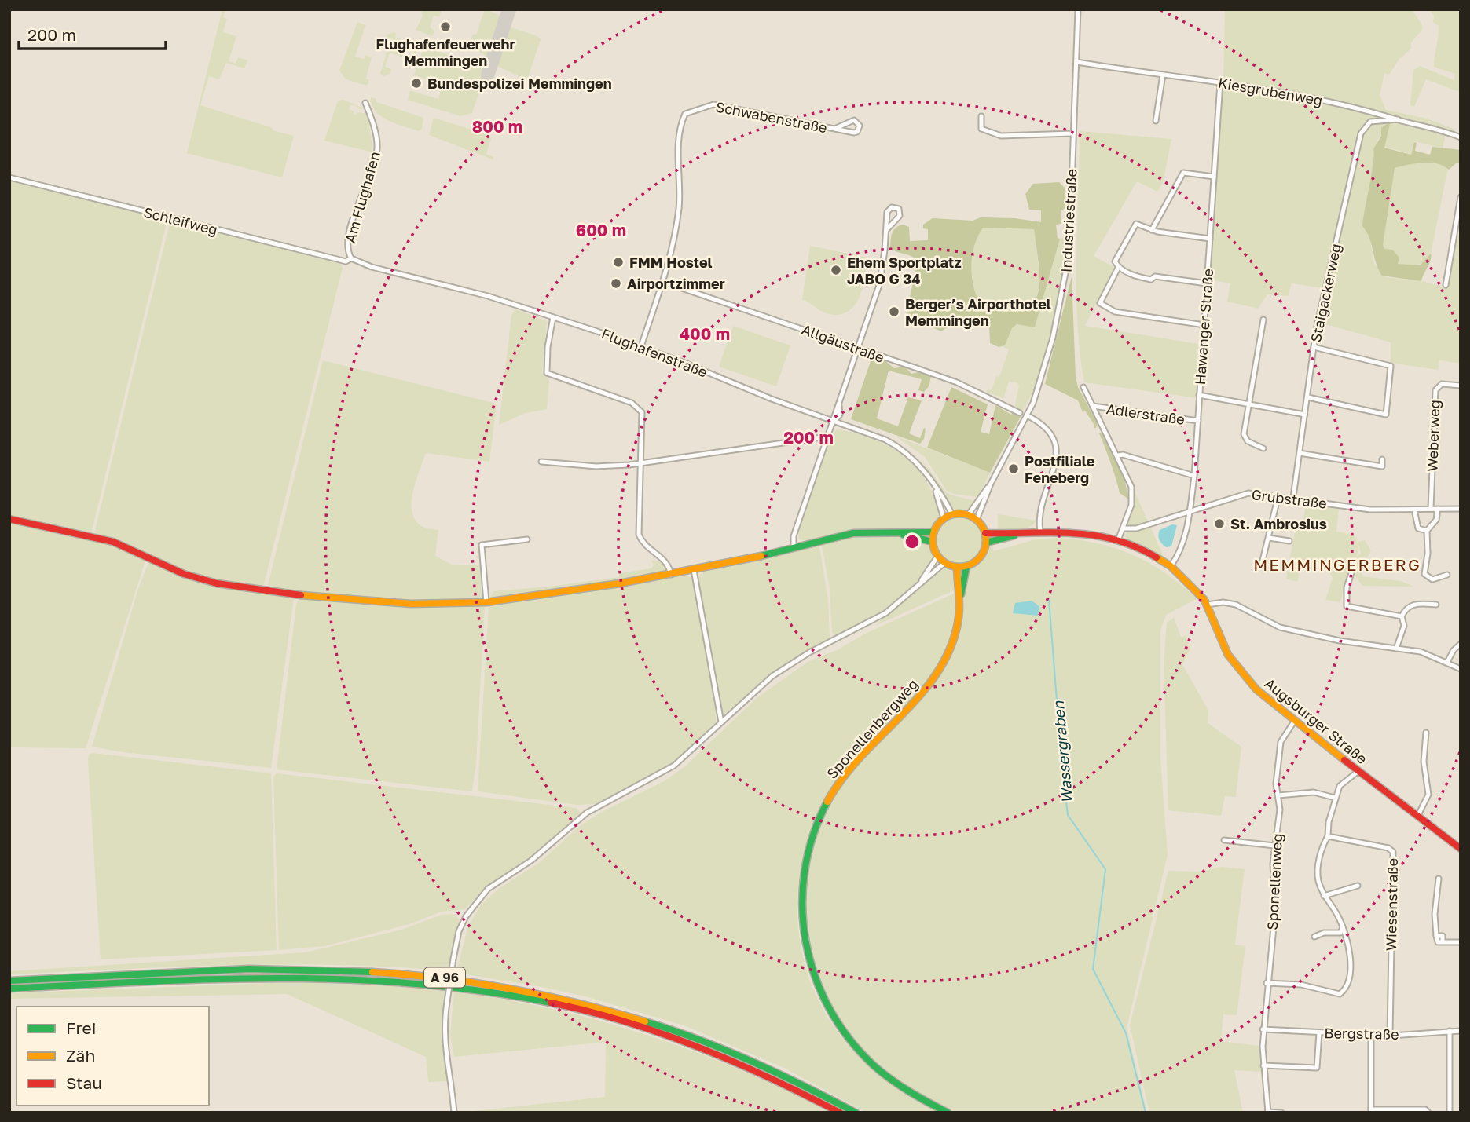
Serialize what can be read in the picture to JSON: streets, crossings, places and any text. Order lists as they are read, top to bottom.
{
  "streets": {
    "main road": ["Augsburger Straße", "Sponellenbergweg", "A 96"],
    "street": [
      "Kiesgrubenweg",
      "Schwabenstraße",
      "Am Flughafen",
      "Schleifweg",
      "Industriestraße",
      "Staigackerweg",
      "Hawanger Straße",
      "Allgäustraße",
      "Flughafenstraße",
      "Adlerstraße",
      "Weberweg",
      "Grubstraße",
      "Sponellenweg",
      "Wiesenstraße",
      "Bergstraße"
    ]
  },
  "crossings": [
    ["Kiesgrubenweg", "Industriestraße"],
    ["Kiesgrubenweg", "Staigackerweg"],
    ["Kiesgrubenweg", "Hawanger Straße"],
    ["Schwabenstraße", "Allgäustraße"],
    ["Schwabenstraße", "Flughafenstraße"],
    ["Am Flughafen", "Schleifweg"],
    ["Am Flughafen", "Flughafenstraße"],
    ["Schleifweg", "Flughafenstraße"],
    ["Industriestraße", "Flughafenstraße"],
    ["Industriestraße", "Augsburger Straße"],
    ["Industriestraße", "Sponellenbergweg"],
    ["Staigackerweg", "Grubstraße"],
    ["Hawanger Straße", "Adlerstraße"],
    ["Hawanger Straße", "Grubstraße"],
    ["Hawanger Straße", "Augsburger Straße"],
    ["Flughafenstraße", "Augsburger Straße"],
    ["Flughafenstraße", "Sponellenbergweg"],
    ["Weberweg", "Grubstraße"],
    ["Augsburger Straße", "Sponellenbergweg"],
    ["Augsburger Straße", "Sponellenweg"],
    ["Sponellenweg", "Bergstraße"],
    ["Wiesenstraße", "Bergstraße"]
  ],
  "districts": ["MEMMINGERBERG"],
  "water": ["Wassergraben"],
  "places": [
    "Flughafenfeuerwehr Memmingen",
    "Bundespolizei Memmingen",
    "FMM Hostel",
    "Ehem Sportplatz JABO G 34",
    "Airportzimmer",
    "Berger’s Airporthotel Memmingen",
    "Postfiliale Feneberg",
    "St. Ambrosius"
  ],
  "legend": ["Frei", "Zäh", "Stau"],
  "scale_bar": "200 m",
  "rings": [
    "800 m",
    "600 m",
    "400 m",
    "200 m"
  ]
}
